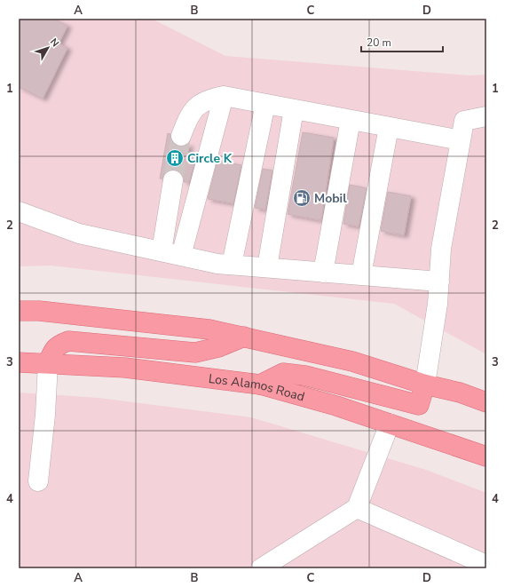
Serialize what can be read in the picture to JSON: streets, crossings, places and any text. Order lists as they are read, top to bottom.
{
  "streets": {
    "main road": ["Los Alamos Road"]
  },
  "places": {
    "building": ["Circle K"],
    "fuel station": ["Mobil"]
  },
  "scale_bar": "20 m",
  "north": "top right",
  "grid": {
    "columns": [
      "A",
      "B",
      "C",
      "D"
    ],
    "rows": [
      "1",
      "2",
      "3",
      "4"
    ]
  }
}
